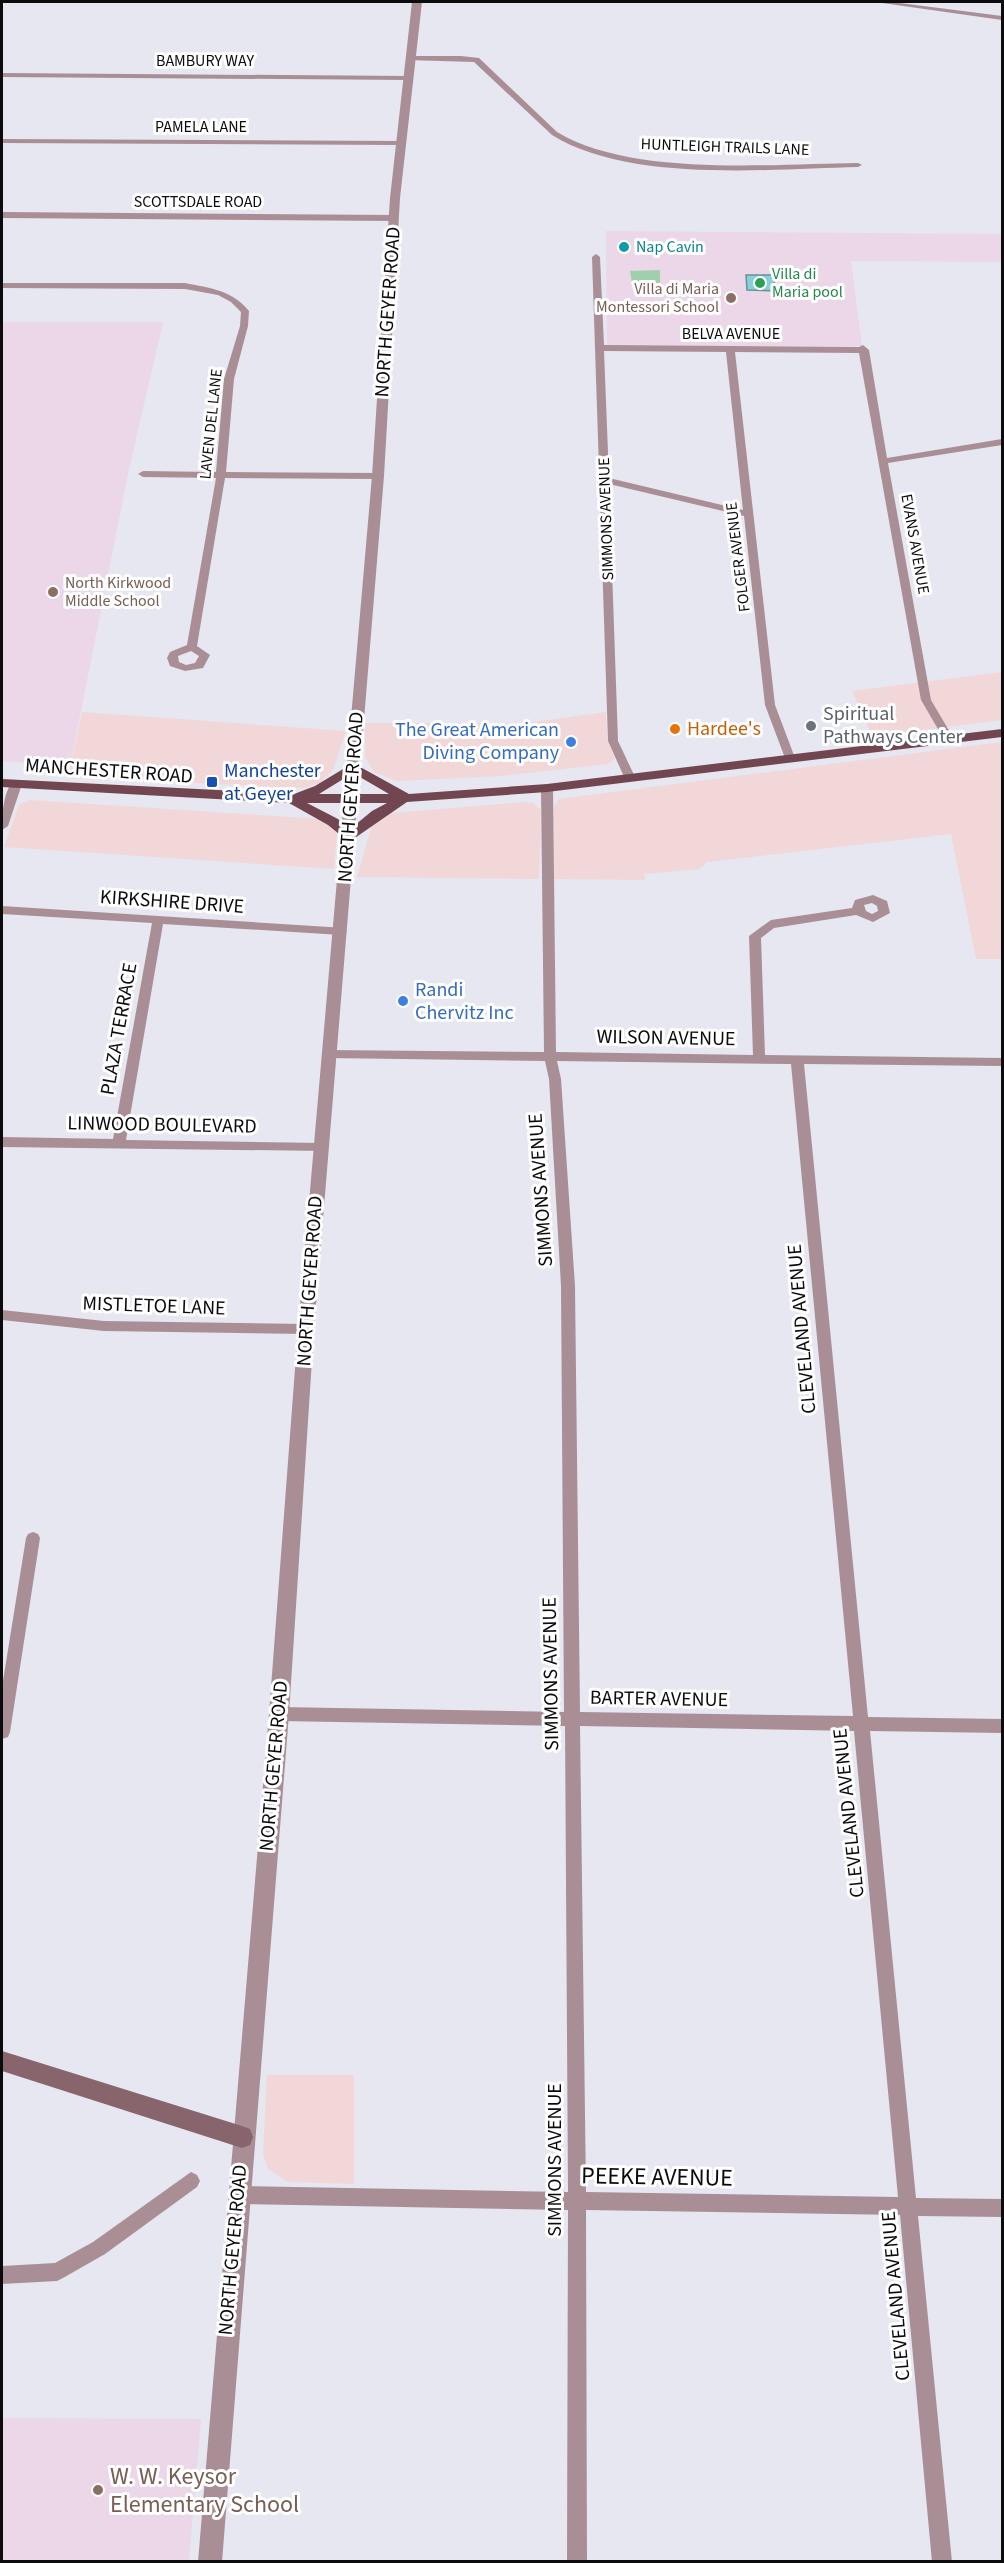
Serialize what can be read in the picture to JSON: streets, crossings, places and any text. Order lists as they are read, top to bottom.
{
  "streets": {
    "main road": ["MANCHESTER ROAD"],
    "street": [
      "BAMBURY WAY",
      "PAMELA LANE",
      "HUNTLEIGH TRAILS LANE",
      "SCOTTSDALE ROAD",
      "NORTH GEYER ROAD",
      "BELVA AVENUE",
      "LAVEN DEL LANE",
      "SIMMONS AVENUE",
      "EVANS AVENUE",
      "FOLGER AVENUE",
      "KIRKSHIRE DRIVE",
      "PLAZA TERRACE",
      "WILSON AVENUE",
      "LINWOOD BOULEVARD",
      "MISTLETOE LANE",
      "CLEVELAND AVENUE",
      "BARTER AVENUE",
      "PEEKE AVENUE"
    ]
  },
  "crossings": [
    ["BAMBURY WAY", "NORTH GEYER ROAD"],
    ["PAMELA LANE", "NORTH GEYER ROAD"],
    ["HUNTLEIGH TRAILS LANE", "NORTH GEYER ROAD"],
    ["SCOTTSDALE ROAD", "NORTH GEYER ROAD"],
    ["NORTH GEYER ROAD", "MANCHESTER ROAD"],
    ["NORTH GEYER ROAD", "KIRKSHIRE DRIVE"],
    ["NORTH GEYER ROAD", "WILSON AVENUE"],
    ["NORTH GEYER ROAD", "LINWOOD BOULEVARD"],
    ["NORTH GEYER ROAD", "MISTLETOE LANE"],
    ["NORTH GEYER ROAD", "BARTER AVENUE"],
    ["NORTH GEYER ROAD", "PEEKE AVENUE"],
    ["BELVA AVENUE", "SIMMONS AVENUE"],
    ["BELVA AVENUE", "EVANS AVENUE"],
    ["BELVA AVENUE", "FOLGER AVENUE"],
    ["SIMMONS AVENUE", "MANCHESTER ROAD"],
    ["SIMMONS AVENUE", "WILSON AVENUE"],
    ["SIMMONS AVENUE", "BARTER AVENUE"],
    ["SIMMONS AVENUE", "PEEKE AVENUE"],
    ["EVANS AVENUE", "MANCHESTER ROAD"],
    ["FOLGER AVENUE", "MANCHESTER ROAD"],
    ["KIRKSHIRE DRIVE", "PLAZA TERRACE"],
    ["PLAZA TERRACE", "LINWOOD BOULEVARD"],
    ["WILSON AVENUE", "CLEVELAND AVENUE"],
    ["CLEVELAND AVENUE", "BARTER AVENUE"],
    ["CLEVELAND AVENUE", "PEEKE AVENUE"]
  ],
  "places": {
    "other": [
      "Nap Cavin",
      "Villa di Maria pool",
      "Villa di Maria Montessori School",
      "North Kirkwood Middle School",
      "Spiritual Pathways Center",
      "Hardee's",
      "The Great American Diving Company",
      "Randi Chervitz Inc",
      "W. W. Keysor Elementary School"
    ],
    "transit": ["Manchester at Geyer"]
  }
}
